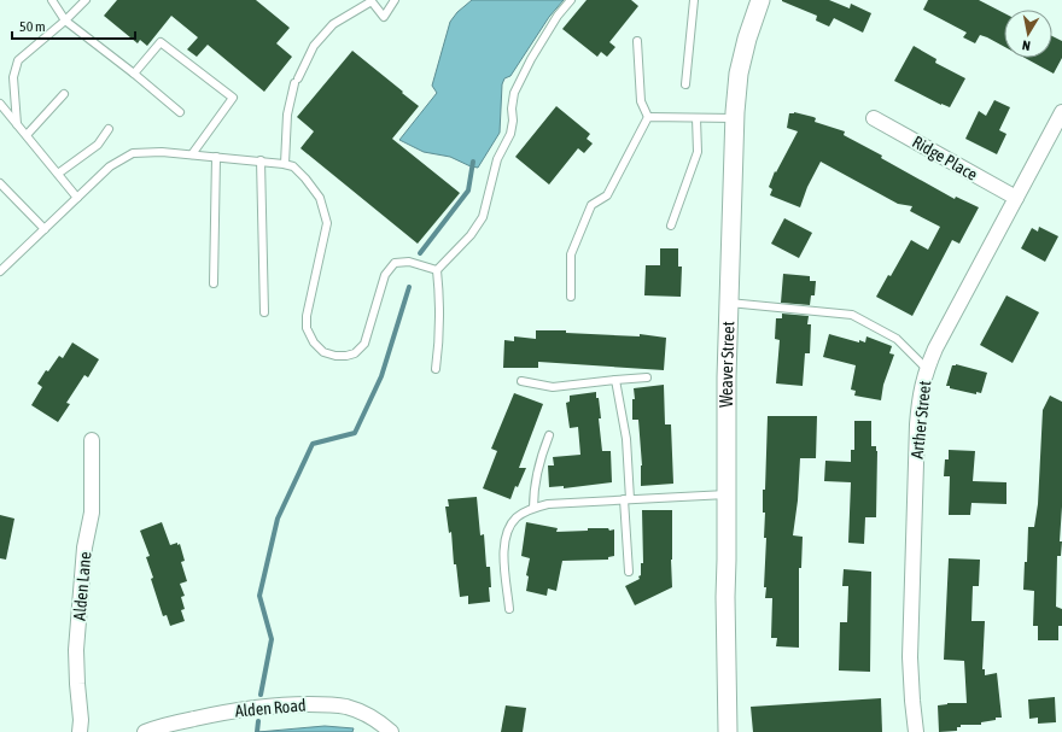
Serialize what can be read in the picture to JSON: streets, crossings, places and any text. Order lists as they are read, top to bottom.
{
  "streets": {
    "street": [
      "Ridge Place",
      "Weaver Street",
      "Arther Street",
      "Alden Lane",
      "Alden Road"
    ]
  },
  "crossings": [
    ["Ridge Place", "Arther Street"]
  ],
  "scale_bar": "50 m",
  "north": "bottom"
}
